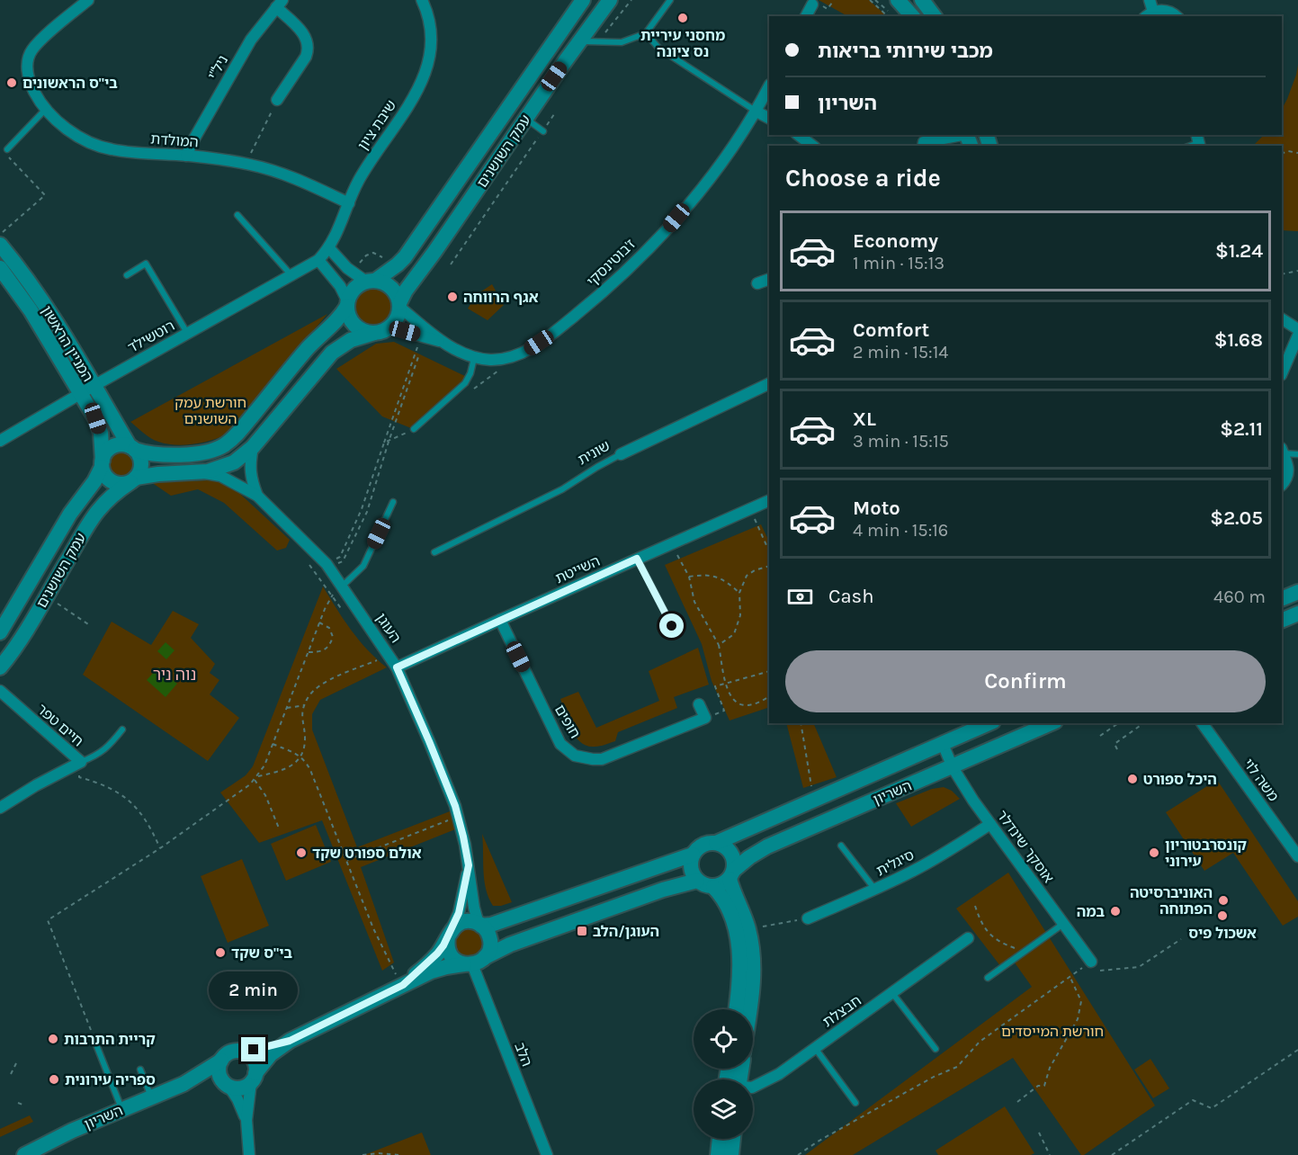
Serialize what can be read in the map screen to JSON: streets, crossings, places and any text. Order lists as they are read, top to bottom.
{
  "streets": {
    "street": [
      "ניל\"י",
      "שיבת ציון",
      "המולדת",
      "עמק השושנים",
      "ז'בוטינסקי",
      "רוטשילד",
      "המניין הראשון",
      "שונית",
      "השייטת",
      "העוגן",
      "חופים",
      "חיים טפר",
      "משה לוי",
      "השריון",
      "אוסקר שינדלר",
      "סיגלית",
      "חבצלת",
      "הלב"
    ]
  },
  "crossings": [
    ["ניל\"י", "המולדת"],
    ["שיבת ציון", "המולדת"],
    ["שיבת ציון", "רוטשילד"],
    ["עמק השושנים", "ז'בוטינסקי"],
    ["עמק השושנים", "המניין הראשון"],
    ["עמק השושנים", "העוגן"],
    ["רוטשילד", "המניין הראשון"],
    ["השייטת", "העוגן"],
    ["השייטת", "חופים"],
    ["העוגן", "הלב"],
    ["השריון", "אוסקר שינדלר"],
    ["אוסקר שינדלר", "סיגלית"]
  ],
  "districts": ["נוה ניר"],
  "parks": ["חורשת עמק השושנים", "חורשת המייסדים"],
  "places": {
    "other": [
      "מחסני עיריית נס ציונה",
      "בי\"ס הראשונים",
      "אגף הרווחה",
      "היכל ספורט",
      "אולם ספורט שקד",
      "קונסרבטוריון עירוני",
      "האוניברסיטה הפתוחה",
      "במה",
      "אשכול פיס",
      "בי\"ס שקד",
      "קריית התרבות",
      "ספריה עירונית"
    ],
    "transit": ["העוגן/הלב"]
  },
  "page": {
    "banner": ["מכבי שירותי בריאות", "השריון"],
    "heading": "Choose a ride",
    "list": [
      {
        "name": "Economy",
        "note": "1 min · 15:13",
        "value": "$1.24"
      },
      {
        "name": "Comfort",
        "note": "2 min · 15:14",
        "value": "$1.68"
      },
      {
        "name": "XL",
        "note": "3 min · 15:15",
        "value": "$2.11"
      },
      {
        "name": "Moto",
        "note": "4 min · 15:16",
        "value": "$2.05"
      }
    ],
    "pay": ["Cash", "460 m"],
    "buttons": "Confirm",
    "bubble": "2 min"
  }
}
